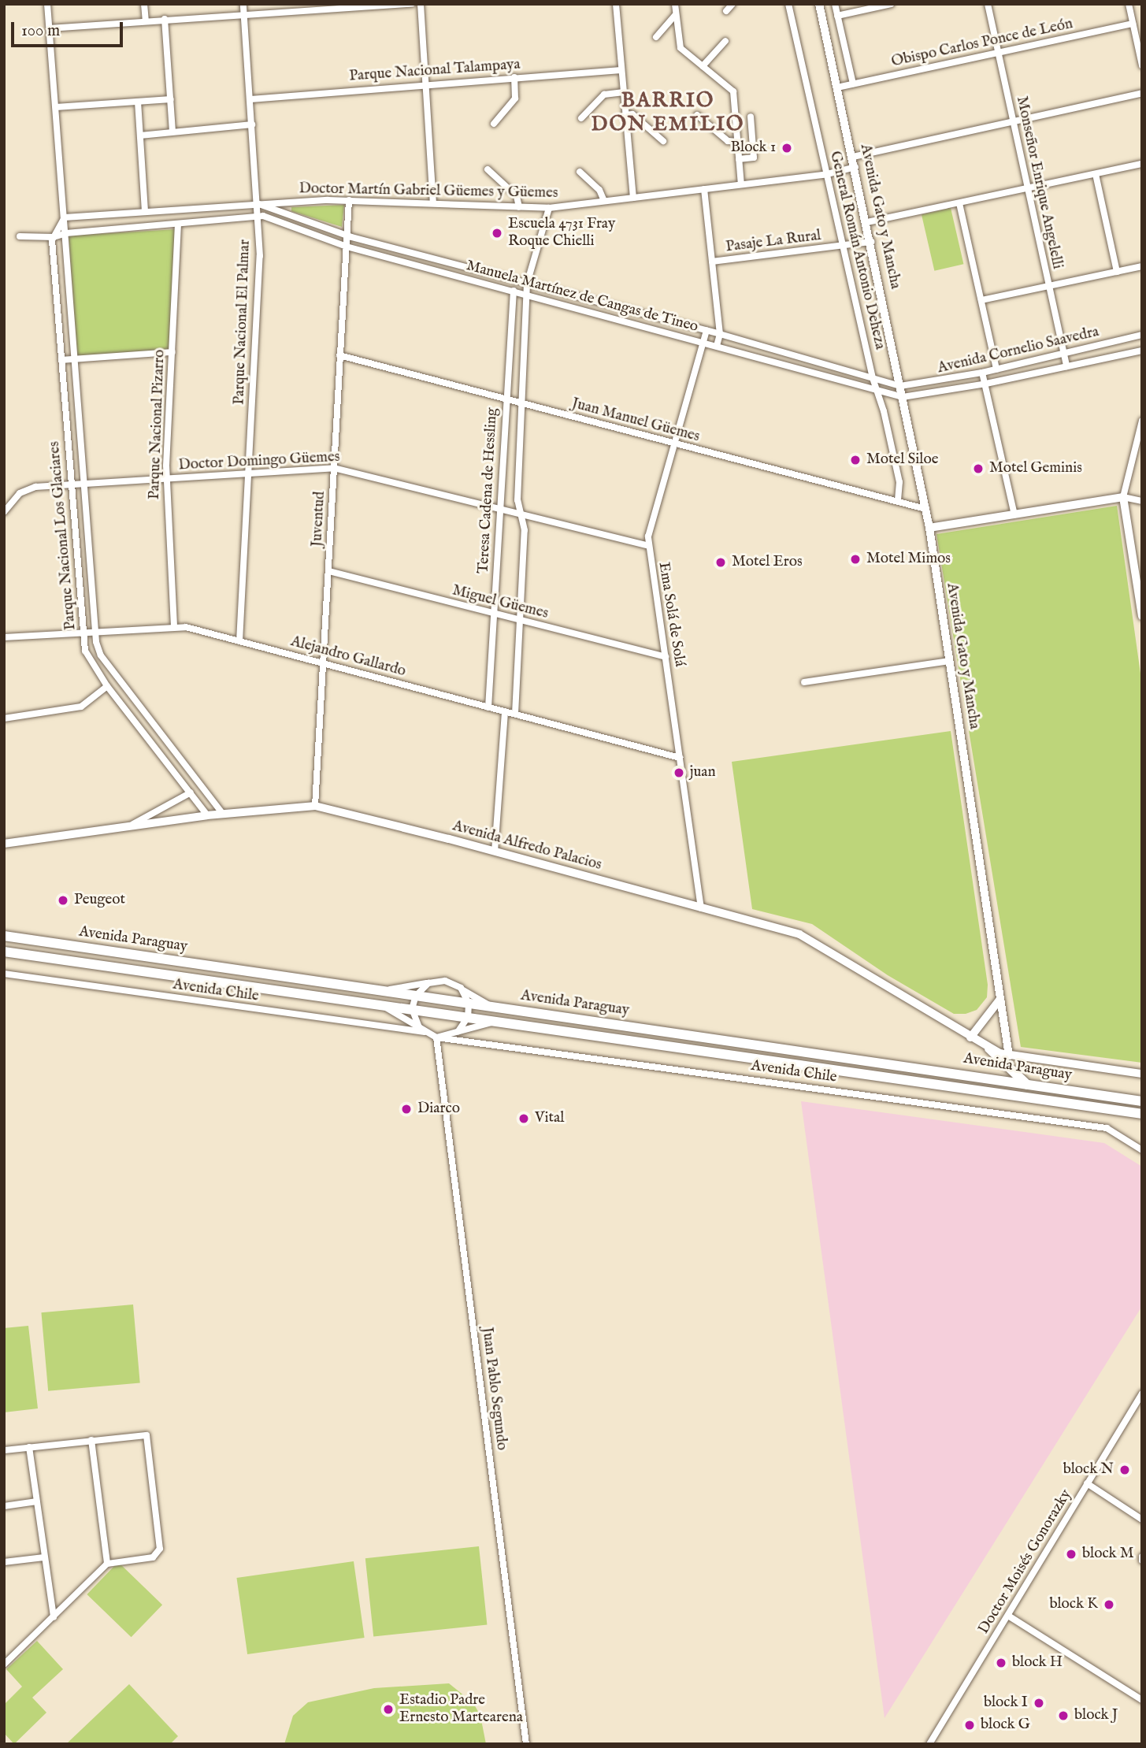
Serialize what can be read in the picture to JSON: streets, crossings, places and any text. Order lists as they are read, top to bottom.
{
  "streets": {
    "main road": ["Avenida Paraguay"],
    "street": [
      "Obispo Carlos Ponce de León",
      "Parque Nacional Talampaya",
      "Monseñor Enrique Angelelli",
      "Doctor Martín Gabriel Güemes y Güemes",
      "Avenida Gato y Mancha",
      "Pasaje La Rural",
      "General Román Antonio Deheza",
      "Manuela Martínez de Cangas de Tineo",
      "Parque Nacional El Palmar",
      "Avenida Cornelio Saavedra",
      "Juan Manuel Güemes",
      "Parque Nacional Pizarro",
      "Doctor Domingo Güemes",
      "Teresa Cadena de Hessling",
      "Juventud",
      "Parque Nacional Los Glaciares",
      "Miguel Güemes",
      "Ema Solá de Solá",
      "Alejandro Gallardo",
      "Avenida Alfredo Palacios",
      "Avenida Chile",
      "Juan Pablo Segundo",
      "Doctor Moisés Gonorazky"
    ]
  },
  "crossings": [
    ["Obispo Carlos Ponce de León", "Monseñor Enrique Angelelli"],
    ["Obispo Carlos Ponce de León", "Avenida Gato y Mancha"],
    ["Parque Nacional Talampaya", "Parque Nacional El Palmar"],
    ["Monseñor Enrique Angelelli", "Avenida Cornelio Saavedra"],
    ["Doctor Martín Gabriel Güemes y Güemes", "Avenida Gato y Mancha"],
    ["Doctor Martín Gabriel Güemes y Güemes", "General Román Antonio Deheza"],
    ["Doctor Martín Gabriel Güemes y Güemes", "Manuela Martínez de Cangas de Tineo"],
    ["Doctor Martín Gabriel Güemes y Güemes", "Parque Nacional El Palmar"],
    ["Doctor Martín Gabriel Güemes y Güemes", "Teresa Cadena de Hessling"],
    ["Doctor Martín Gabriel Güemes y Güemes", "Juventud"],
    ["Doctor Martín Gabriel Güemes y Güemes", "Parque Nacional Los Glaciares"],
    ["Avenida Gato y Mancha", "Pasaje La Rural"],
    ["Avenida Gato y Mancha", "Manuela Martínez de Cangas de Tineo"],
    ["Avenida Gato y Mancha", "Avenida Cornelio Saavedra"],
    ["Avenida Gato y Mancha", "Juan Manuel Güemes"],
    ["Avenida Gato y Mancha", "Avenida Alfredo Palacios"],
    ["Pasaje La Rural", "General Román Antonio Deheza"],
    ["General Román Antonio Deheza", "Manuela Martínez de Cangas de Tineo"],
    ["General Román Antonio Deheza", "Juan Manuel Güemes"],
    ["Manuela Martínez de Cangas de Tineo", "Parque Nacional El Palmar"],
    ["Manuela Martínez de Cangas de Tineo", "Avenida Cornelio Saavedra"],
    ["Manuela Martínez de Cangas de Tineo", "Teresa Cadena de Hessling"],
    ["Manuela Martínez de Cangas de Tineo", "Juventud"],
    ["Manuela Martínez de Cangas de Tineo", "Ema Solá de Solá"],
    ["Parque Nacional El Palmar", "Doctor Domingo Güemes"],
    ["Parque Nacional El Palmar", "Alejandro Gallardo"],
    ["Juan Manuel Güemes", "Teresa Cadena de Hessling"],
    ["Juan Manuel Güemes", "Juventud"],
    ["Juan Manuel Güemes", "Ema Solá de Solá"],
    ["Parque Nacional Pizarro", "Doctor Domingo Güemes"],
    ["Parque Nacional Pizarro", "Alejandro Gallardo"],
    ["Doctor Domingo Güemes", "Teresa Cadena de Hessling"],
    ["Doctor Domingo Güemes", "Juventud"],
    ["Doctor Domingo Güemes", "Parque Nacional Los Glaciares"],
    ["Doctor Domingo Güemes", "Ema Solá de Solá"],
    ["Teresa Cadena de Hessling", "Miguel Güemes"],
    ["Teresa Cadena de Hessling", "Alejandro Gallardo"],
    ["Juventud", "Miguel Güemes"],
    ["Juventud", "Alejandro Gallardo"],
    ["Juventud", "Avenida Alfredo Palacios"],
    ["Parque Nacional Los Glaciares", "Alejandro Gallardo"],
    ["Parque Nacional Los Glaciares", "Avenida Alfredo Palacios"],
    ["Miguel Güemes", "Ema Solá de Solá"],
    ["Ema Solá de Solá", "Alejandro Gallardo"],
    ["Ema Solá de Solá", "Avenida Alfredo Palacios"],
    ["Avenida Chile", "Juan Pablo Segundo"]
  ],
  "districts": ["BARRIO DON EMILIO"],
  "places": [
    "Block 1",
    "Escuela 4731 Fray Roque Chielli",
    "Motel Siloe",
    "Motel Geminis",
    "Motel Mimos",
    "Motel Eros",
    "juan",
    "Peugeot",
    "Diarco",
    "Vital",
    "block N",
    "block M",
    "block K",
    "block H",
    "block I",
    "Estadio Padre Ernesto Martearena",
    "block J",
    "block G"
  ],
  "scale_bar": "100 m"
}
